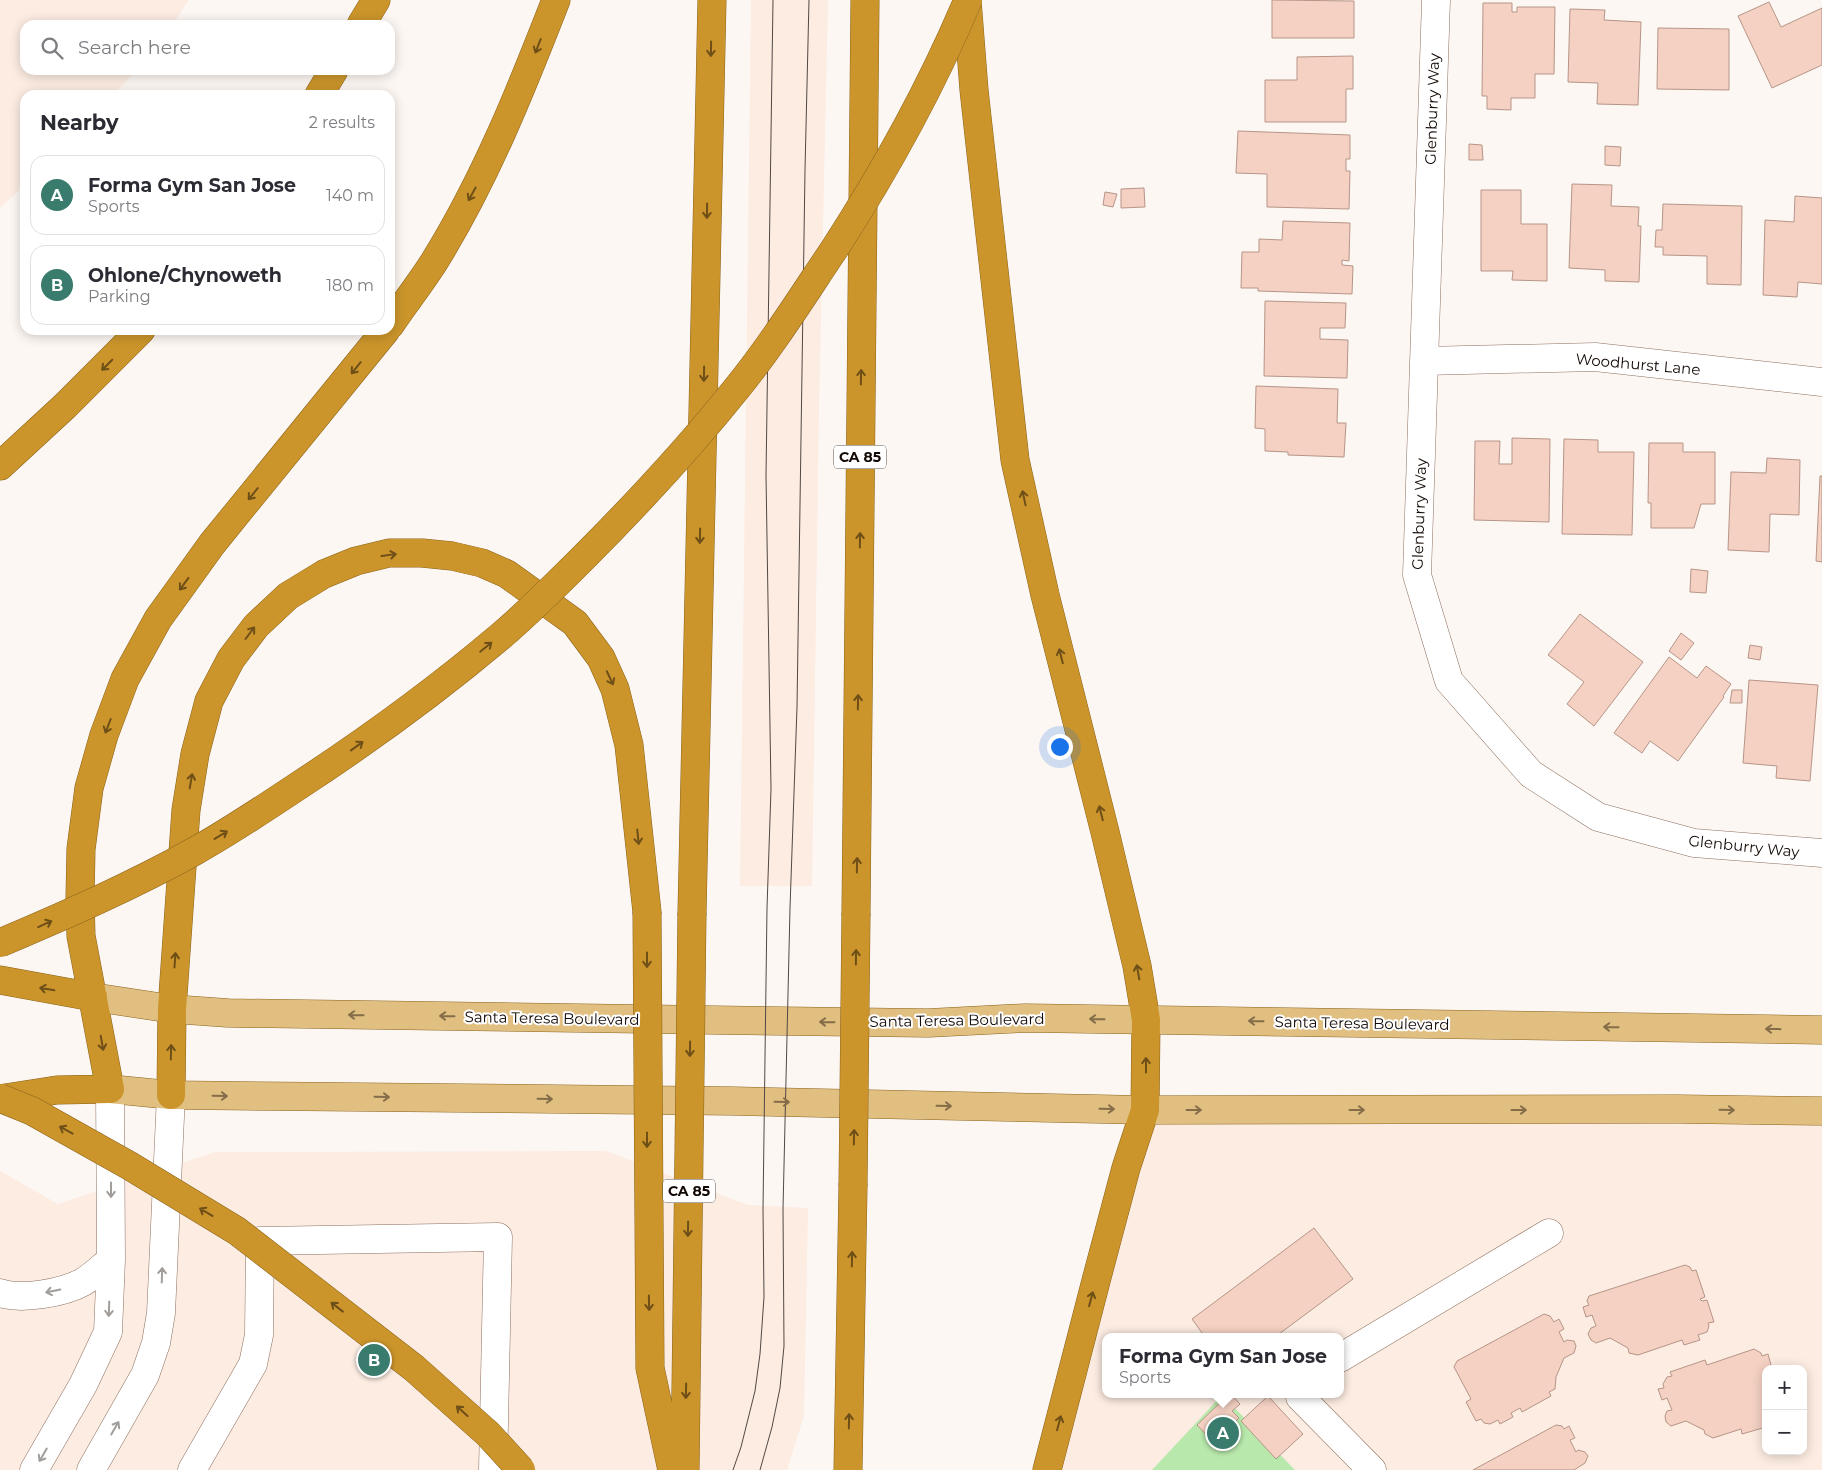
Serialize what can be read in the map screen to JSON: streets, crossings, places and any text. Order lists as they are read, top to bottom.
{
  "streets": {
    "highway": ["CA 85"],
    "main road": ["Santa Teresa Boulevard"],
    "street": ["Glenburry Way", "Woodhurst Lane"]
  },
  "crossings": [
    ["Glenburry Way", "Woodhurst Lane"]
  ],
  "page": {
    "search": "Search here",
    "heading": ["Nearby", "2 results"],
    "list": [
      {
        "mark": "A",
        "name": "Forma Gym San Jose",
        "note": "Sports",
        "value": "140 m"
      },
      {
        "mark": "B",
        "name": "Ohlone/Chynoweth",
        "note": "Parking",
        "value": "180 m"
      }
    ],
    "popup": ["Forma Gym San Jose", "Sports"],
    "pins": ["B", "A"],
    "map_buttons": ["+", "−"]
  }
}
